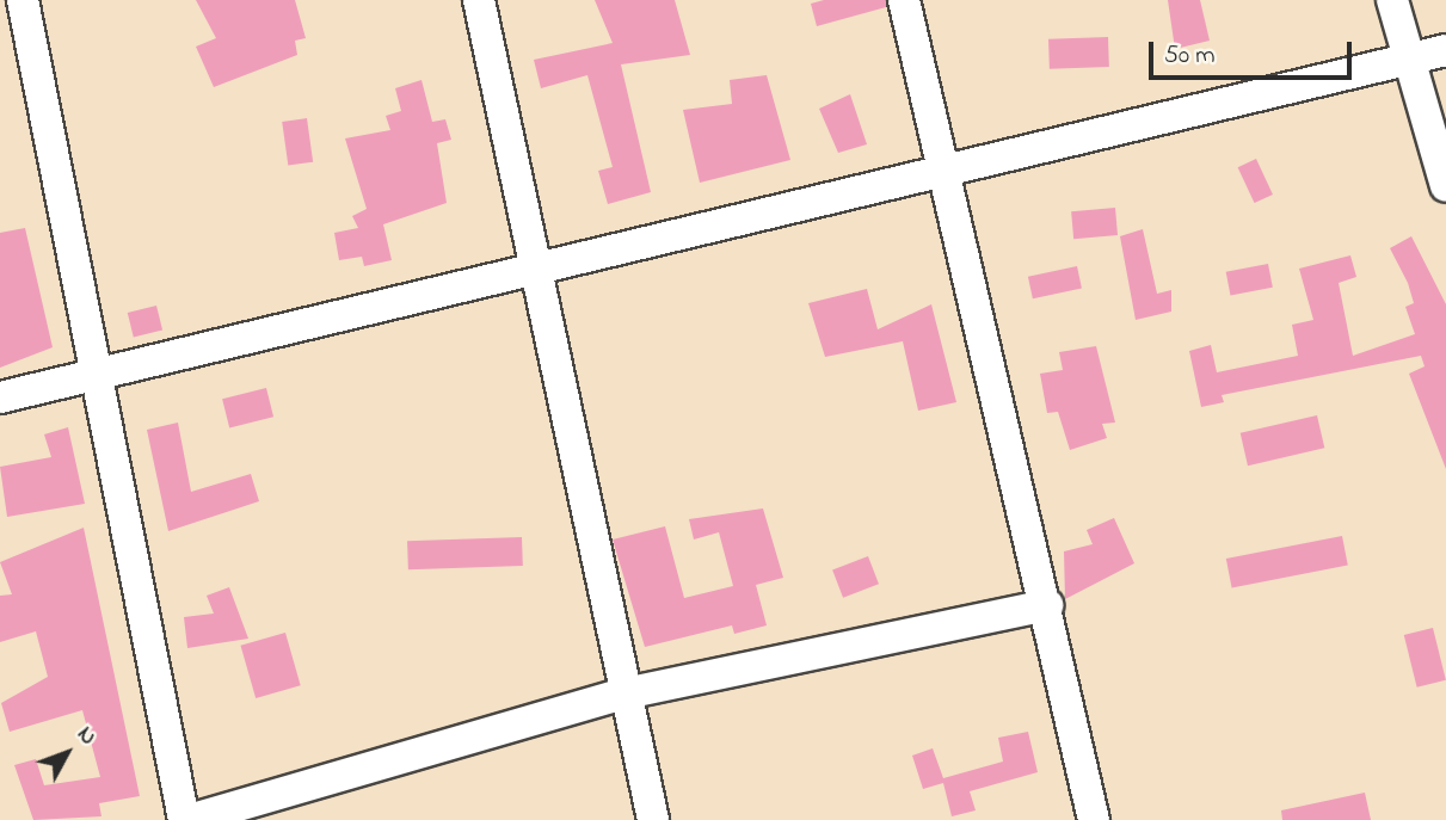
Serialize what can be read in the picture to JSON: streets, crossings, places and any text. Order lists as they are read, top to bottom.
{
  "scale_bar": "50 m",
  "north": "top right"
}
